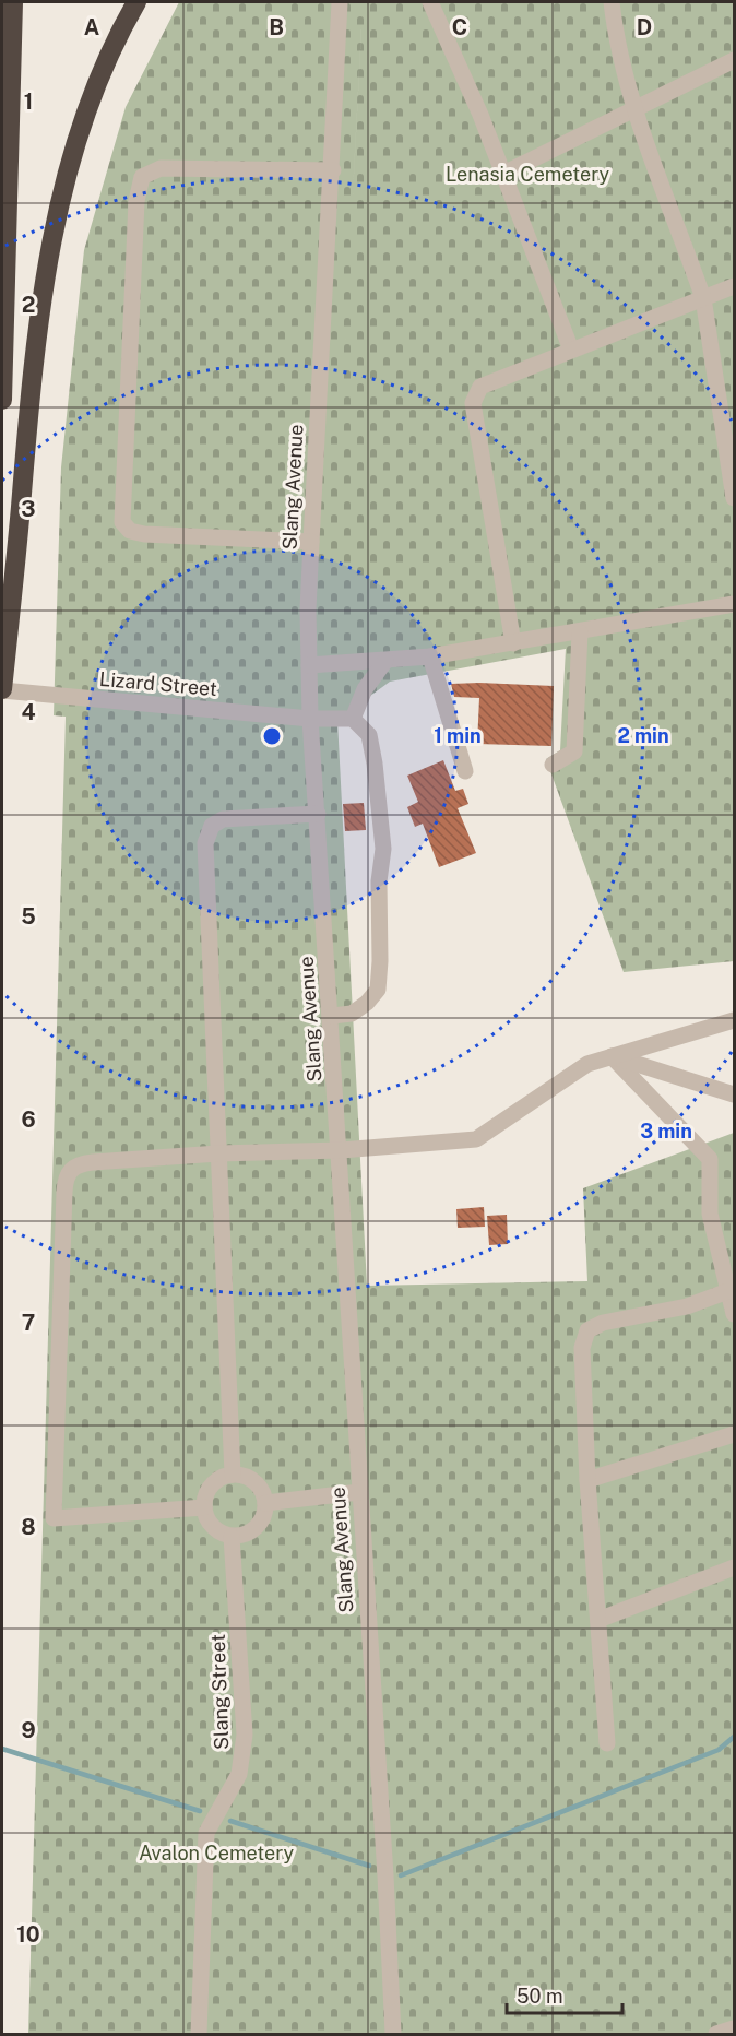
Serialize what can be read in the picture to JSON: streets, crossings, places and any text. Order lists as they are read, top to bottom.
{
  "streets": {
    "lane": ["Slang Avenue", "Lizard Street", "Slang Street"]
  },
  "crossings": [
    ["Slang Avenue", "Lizard Street"]
  ],
  "parks": ["Lenasia Cemetery", "Avalon Cemetery"],
  "scale_bar": "50 m",
  "grid": {
    "columns": [
      "A",
      "B",
      "C",
      "D"
    ],
    "rows": [
      "1",
      "2",
      "3",
      "4",
      "5",
      "6",
      "7",
      "8",
      "9",
      "10"
    ]
  },
  "rings": ["1 min", "2 min", "3 min"]
}
